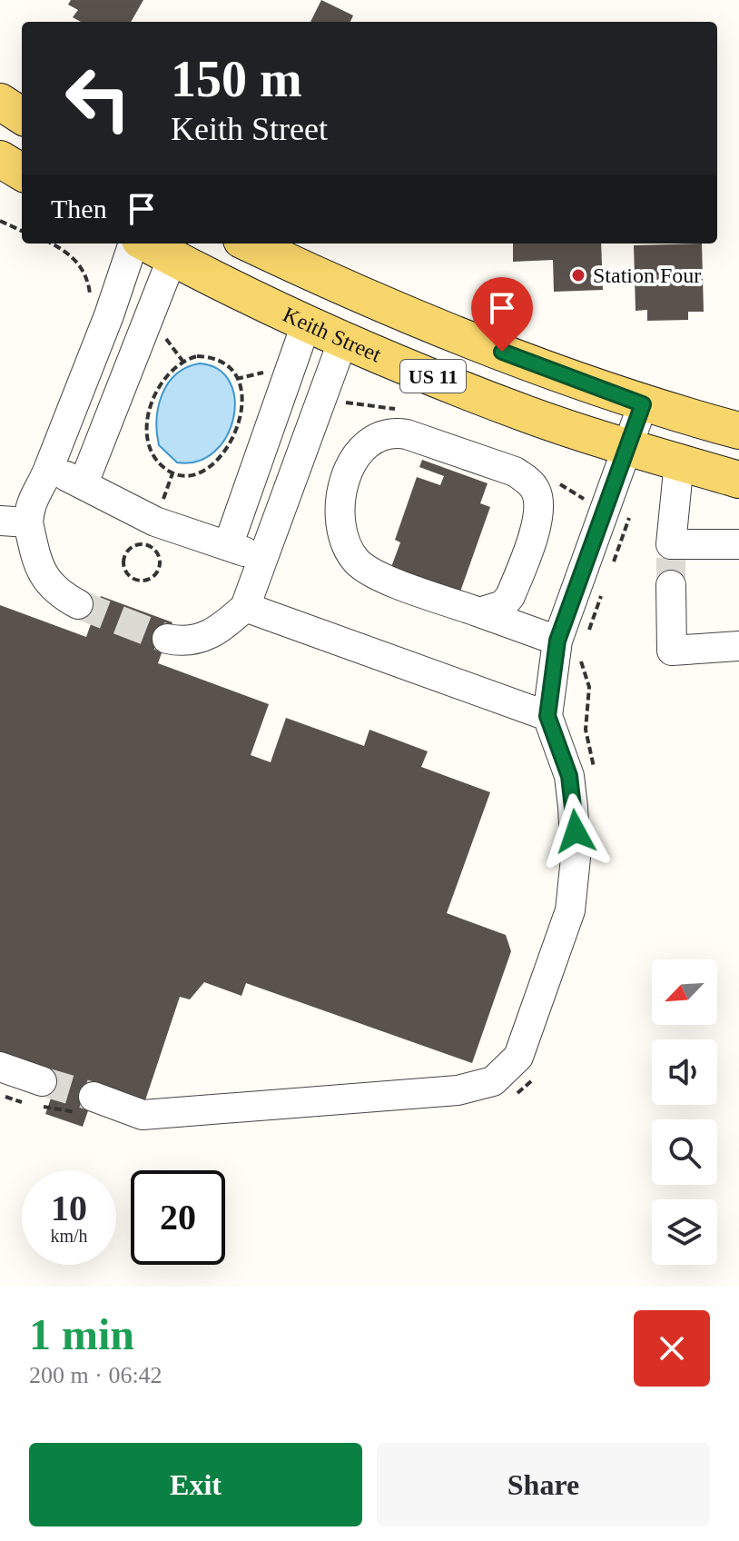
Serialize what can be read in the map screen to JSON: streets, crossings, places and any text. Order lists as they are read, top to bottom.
{
  "streets": {
    "main road": ["Keith Street", "US 11"]
  },
  "places": ["Station Four"],
  "north": "bottom left",
  "page": {
    "turn": ["150 m", "Keith Street"],
    "then": "Then",
    "speed": "10 km/h",
    "limit": "20",
    "heading": ["1 min", "200 m · 06:42"],
    "buttons": ["Exit", "Share"]
  }
}
